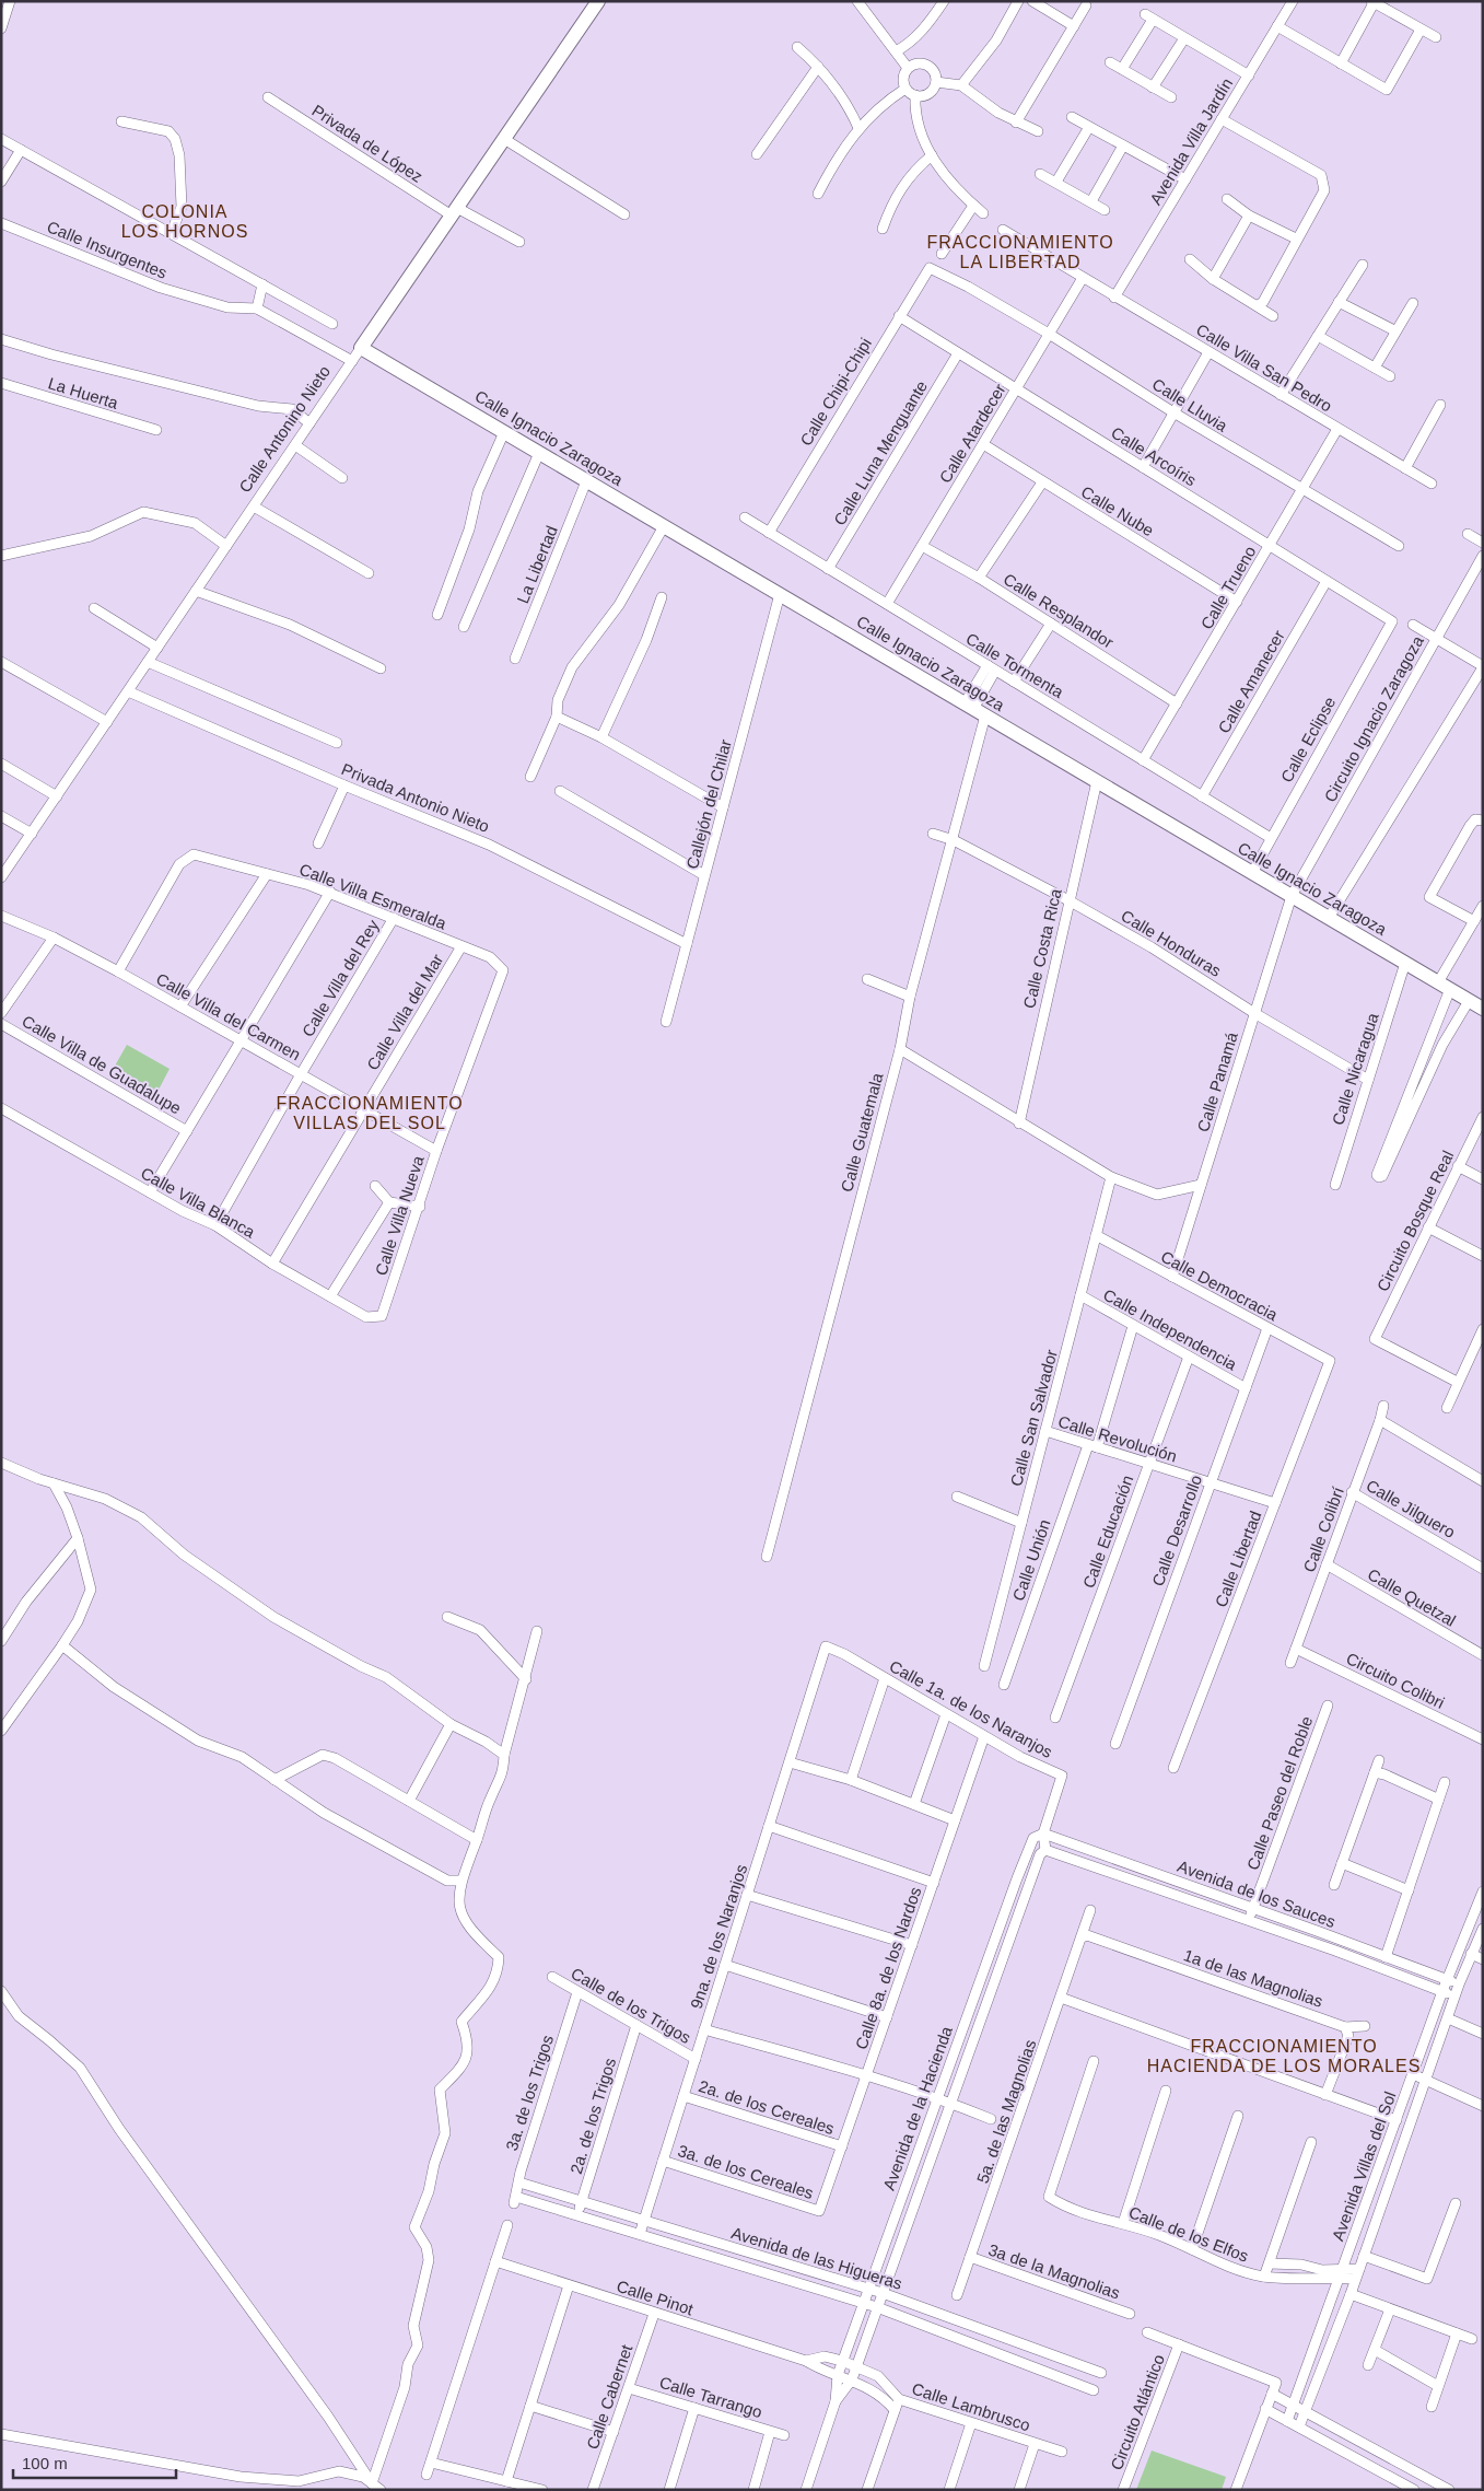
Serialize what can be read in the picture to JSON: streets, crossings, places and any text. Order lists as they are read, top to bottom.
{
  "streets": {
    "main road": ["Calle Antonino Nieto", "Calle Ignacio Zaragoza"],
    "street": [
      "Avenida Villa Jardín",
      "Privada de López",
      "Calle Insurgentes",
      "Calle Villa San Pedro",
      "Calle Chipi-Chipi",
      "La Huerta",
      "Calle Lluvia",
      "Calle Atardecer",
      "Calle Luna Menguante",
      "Calle Arcoíris",
      "Calle Nube",
      "La Libertad",
      "Calle Trueno",
      "Calle Resplandor",
      "Calle Tormenta",
      "Calle Amanecer",
      "Circuito Ignacio Zaragoza",
      "Calle Eclipse",
      "Privada Antonio Nieto",
      "Callejón del Chilar",
      "Calle Villa Esmeralda",
      "Calle Honduras",
      "Calle Costa Rica",
      "Calle Villa del Rey",
      "Calle Villa del Mar",
      "Calle Villa del Carmen",
      "Calle Villa de Guadalupe",
      "Calle Nicaragua",
      "Calle Panamá",
      "Calle Guatemala",
      "Calle Villa Blanca",
      "Calle Villa Nueva",
      "Circuito Bosque Real",
      "Calle Democracia",
      "Calle Independencia",
      "Calle San Salvador",
      "Calle Revolución",
      "Calle Jilguero",
      "Calle Colibrí",
      "Calle Desarrollo",
      "Calle Educación",
      "Calle Libertad",
      "Calle Unión",
      "Calle Quetzal",
      "Circuito Colibri",
      "Calle 1a. de los Naranjos",
      "Calle Paseo del Roble",
      "Avenida de los Sauces",
      "9na. de los Naranjos",
      "Calle 8a. de los Nardos",
      "1a de las Magnolias",
      "Calle de los Trigos",
      "3a. de los Trigos",
      "2a. de los Cereales",
      "Avenida de la Hacienda",
      "5a. de las Magnolias",
      "2a. de los Trigos",
      "Avenida Villas del Sol",
      "3a. de los Cereales",
      "Calle de los Elfos",
      "Avenida de las Higueras",
      "3a de la Magnolias",
      "Calle Pinot",
      "Calle Cabernet",
      "Calle Tarrango",
      "Calle Lambrusco",
      "Circuito Atlántico"
    ]
  },
  "crossings": [
    ["Avenida Villa Jardín", "Calle Villa San Pedro"],
    ["Privada de López", "Calle Antonino Nieto"],
    ["Calle Insurgentes", "Calle Antonino Nieto"],
    ["Calle Villa San Pedro", "Calle Atardecer"],
    ["Calle Villa San Pedro", "Calle Trueno"],
    ["Calle Chipi-Chipi", "Calle Lluvia"],
    ["Calle Chipi-Chipi", "Calle Arcoíris"],
    ["Calle Chipi-Chipi", "Calle Tormenta"],
    ["Calle Lluvia", "Calle Atardecer"],
    ["Calle Lluvia", "Calle Trueno"],
    ["Calle Antonino Nieto", "Calle Ignacio Zaragoza"],
    ["Calle Antonino Nieto", "Privada Antonio Nieto"],
    ["Calle Atardecer", "Calle Arcoíris"],
    ["Calle Atardecer", "Calle Nube"],
    ["Calle Atardecer", "Calle Resplandor"],
    ["Calle Atardecer", "Calle Tormenta"],
    ["Calle Ignacio Zaragoza", "La Libertad"],
    ["Calle Ignacio Zaragoza", "Circuito Ignacio Zaragoza"],
    ["Calle Ignacio Zaragoza", "Calle Eclipse"],
    ["Calle Ignacio Zaragoza", "Callejón del Chilar"],
    ["Calle Ignacio Zaragoza", "Calle Costa Rica"],
    ["Calle Ignacio Zaragoza", "Calle Nicaragua"],
    ["Calle Ignacio Zaragoza", "Calle Panamá"],
    ["Calle Ignacio Zaragoza", "Calle Guatemala"],
    ["Calle Luna Menguante", "Calle Arcoíris"],
    ["Calle Luna Menguante", "Calle Tormenta"],
    ["Calle Arcoíris", "Calle Trueno"],
    ["Calle Arcoíris", "Calle Amanecer"],
    ["Calle Arcoíris", "Calle Eclipse"],
    ["Calle Nube", "Calle Trueno"],
    ["Calle Trueno", "Calle Resplandor"],
    ["Calle Trueno", "Calle Tormenta"],
    ["Calle Tormenta", "Calle Amanecer"],
    ["Calle Tormenta", "Calle Eclipse"],
    ["Circuito Ignacio Zaragoza", "Calle Panamá"],
    ["Privada Antonio Nieto", "Callejón del Chilar"],
    ["Calle Villa Esmeralda", "Calle Villa del Rey"],
    ["Calle Villa Esmeralda", "Calle Villa del Mar"],
    ["Calle Villa Esmeralda", "Calle Villa del Carmen"],
    ["Calle Villa Esmeralda", "Calle Villa Nueva"],
    ["Calle Honduras", "Calle Costa Rica"],
    ["Calle Honduras", "Calle Nicaragua"],
    ["Calle Honduras", "Calle Panamá"],
    ["Calle Honduras", "Calle Guatemala"],
    ["Calle Villa del Rey", "Calle Villa del Carmen"],
    ["Calle Villa del Rey", "Calle Villa Blanca"],
    ["Calle Villa del Mar", "Calle Villa del Carmen"],
    ["Calle Villa del Mar", "Calle Villa Blanca"],
    ["Calle Villa del Carmen", "Calle Villa Nueva"],
    ["Calle Panamá", "Calle Democracia"],
    ["Calle Villa Blanca", "Calle Villa Nueva"],
    ["Calle Democracia", "Calle San Salvador"],
    ["Calle Democracia", "Calle Desarrollo"],
    ["Calle Democracia", "Calle Libertad"],
    ["Calle Independencia", "Calle San Salvador"],
    ["Calle Independencia", "Calle Desarrollo"],
    ["Calle Independencia", "Calle Educación"],
    ["Calle Independencia", "Calle Unión"],
    ["Calle San Salvador", "Calle Revolución"],
    ["Calle Revolución", "Calle Desarrollo"],
    ["Calle Revolución", "Calle Educación"],
    ["Calle Revolución", "Calle Libertad"],
    ["Calle Revolución", "Calle Unión"],
    ["Calle Jilguero", "Calle Colibrí"],
    ["Calle Colibrí", "Calle Quetzal"],
    ["Calle Colibrí", "Circuito Colibri"],
    ["Calle 1a. de los Naranjos", "Avenida de los Sauces"],
    ["Calle 1a. de los Naranjos", "9na. de los Naranjos"],
    ["Calle 1a. de los Naranjos", "Calle 8a. de los Nardos"],
    ["Calle 1a. de los Naranjos", "Avenida de la Hacienda"],
    ["Calle Paseo del Roble", "Avenida de los Sauces"],
    ["Avenida de los Sauces", "Avenida de la Hacienda"],
    ["Avenida de los Sauces", "Avenida Villas del Sol"],
    ["9na. de los Naranjos", "Calle de los Trigos"],
    ["9na. de los Naranjos", "2a. de los Cereales"],
    ["9na. de los Naranjos", "3a. de los Cereales"],
    ["9na. de los Naranjos", "Avenida de las Higueras"],
    ["Calle 8a. de los Nardos", "2a. de los Cereales"],
    ["Calle 8a. de los Nardos", "3a. de los Cereales"],
    ["1a de las Magnolias", "5a. de las Magnolias"],
    ["Calle de los Trigos", "3a. de los Trigos"],
    ["Calle de los Trigos", "2a. de los Trigos"],
    ["3a. de los Trigos", "Avenida de las Higueras"],
    ["Avenida de la Hacienda", "Avenida de las Higueras"],
    ["Avenida de la Hacienda", "Calle Pinot"],
    ["Avenida de la Hacienda", "Calle Lambrusco"],
    ["5a. de las Magnolias", "3a de la Magnolias"],
    ["2a. de los Trigos", "Avenida de las Higueras"],
    ["Avenida Villas del Sol", "Calle de los Elfos"],
    ["Calle Pinot", "Calle Cabernet"],
    ["Calle Pinot", "Calle Lambrusco"],
    ["Calle Cabernet", "Calle Tarrango"]
  ],
  "districts": [
    "COLONIA LOS HORNOS",
    "FRACCIONAMIENTO LA LIBERTAD",
    "FRACCIONAMIENTO VILLAS DEL SOL",
    "FRACCIONAMIENTO HACIENDA DE LOS MORALES"
  ],
  "scale_bar": "100 m"
}
